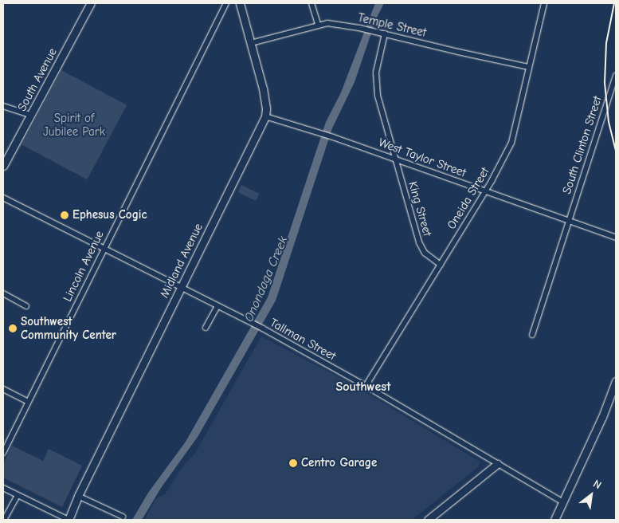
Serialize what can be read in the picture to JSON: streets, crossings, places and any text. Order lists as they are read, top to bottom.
{
  "streets": {
    "street": [
      "Temple Street",
      "South Avenue",
      "South Clinton Street",
      "West Taylor Street",
      "Oneida Street",
      "King Street",
      "Midland Avenue",
      "Lincoln Avenue",
      "Tallman Street"
    ]
  },
  "crossings": [
    ["Temple Street", "Oneida Street"],
    ["Temple Street", "King Street"],
    ["Temple Street", "Midland Avenue"],
    ["South Clinton Street", "West Taylor Street"],
    ["West Taylor Street", "Oneida Street"],
    ["West Taylor Street", "King Street"],
    ["West Taylor Street", "Midland Avenue"],
    ["Oneida Street", "King Street"],
    ["Oneida Street", "Tallman Street"],
    ["Midland Avenue", "Tallman Street"],
    ["Lincoln Avenue", "Tallman Street"]
  ],
  "districts": ["Southwest"],
  "water": ["Onondaga Creek"],
  "parks": ["Spirit of Jubilee Park"],
  "places": ["Ephesus Cogic", "Southwest Community Center", "Centro Garage"],
  "north": "top right"
}
